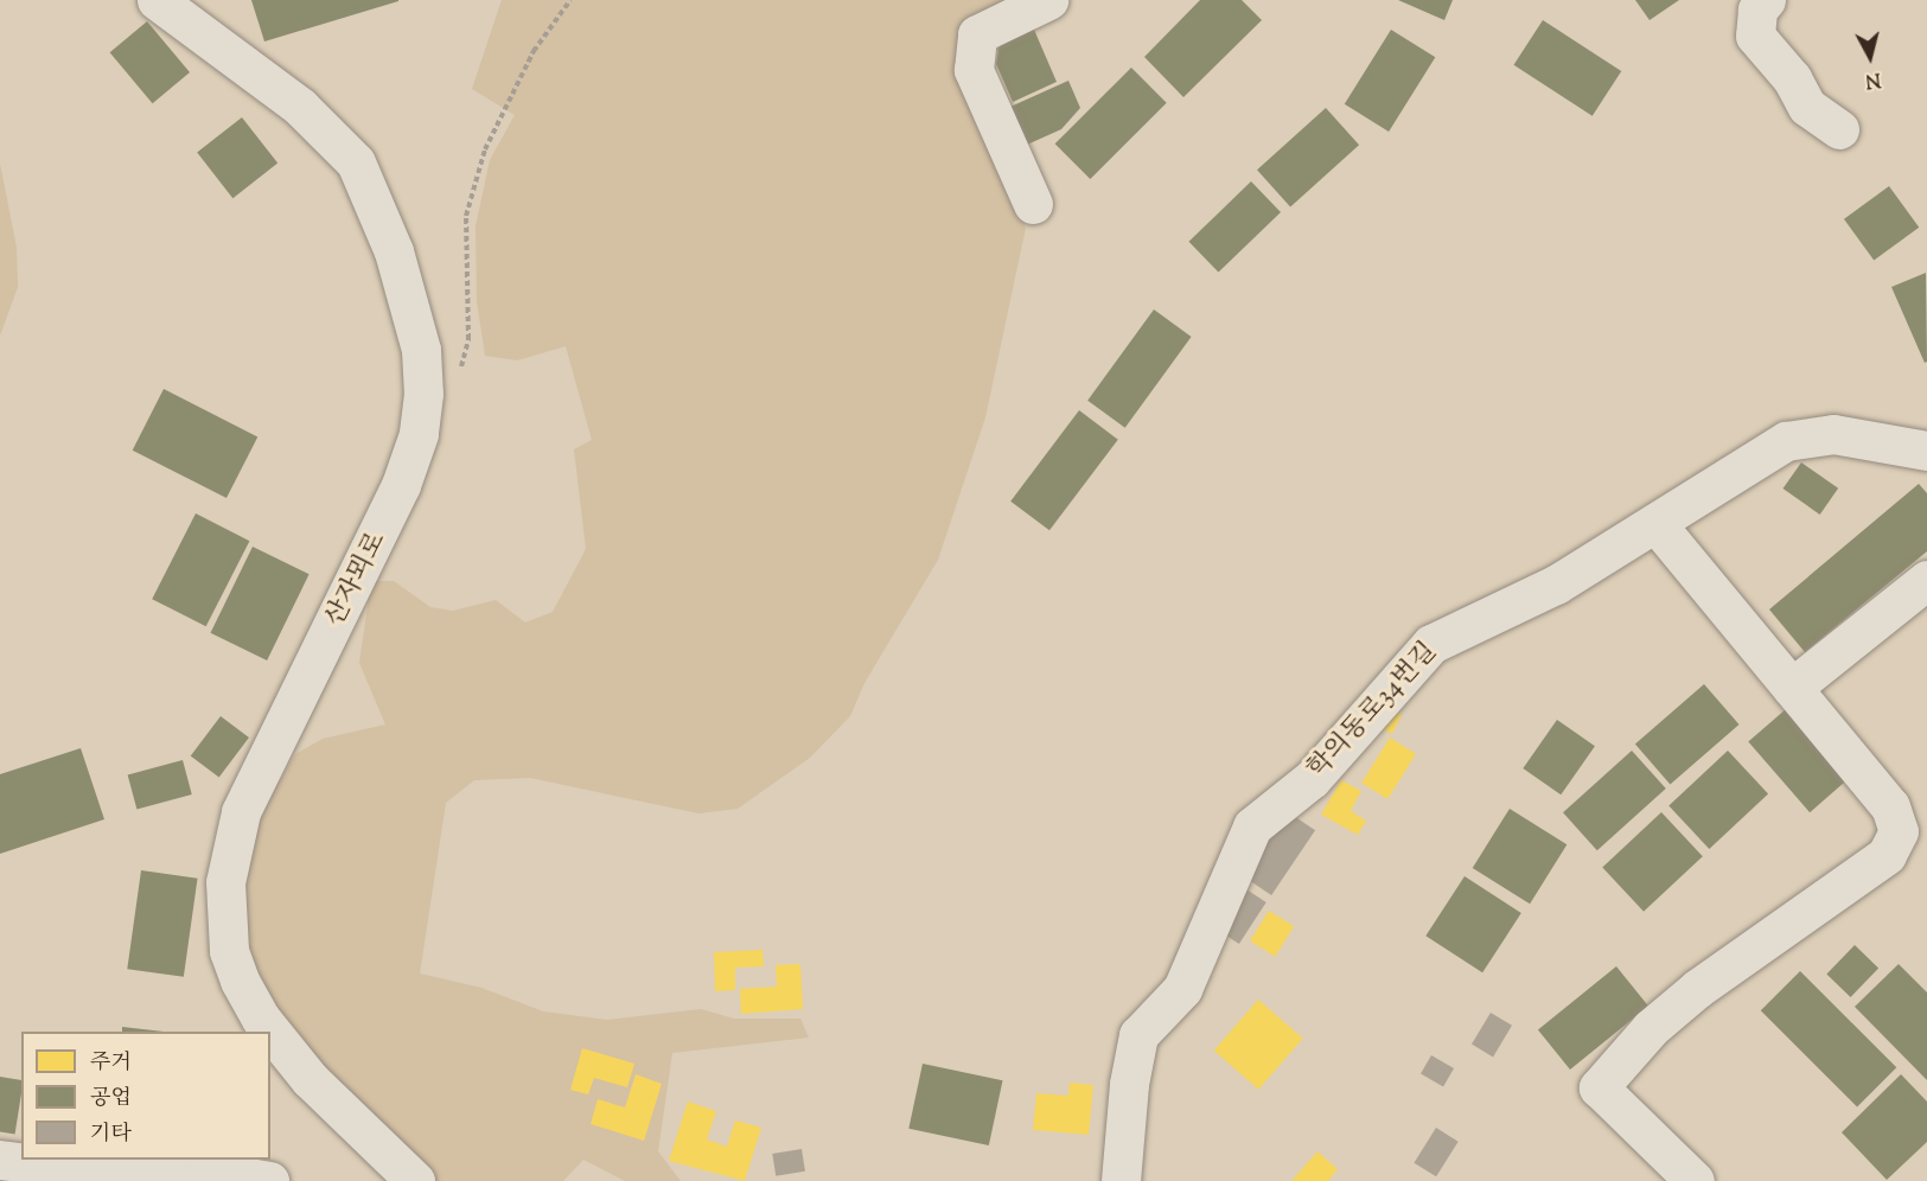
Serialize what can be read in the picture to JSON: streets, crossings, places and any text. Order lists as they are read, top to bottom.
{
  "streets": {
    "street": ["산자뫼로", "학의동로34번길"]
  },
  "legend": ["주거", "공업", "기타"],
  "north": "bottom"
}
